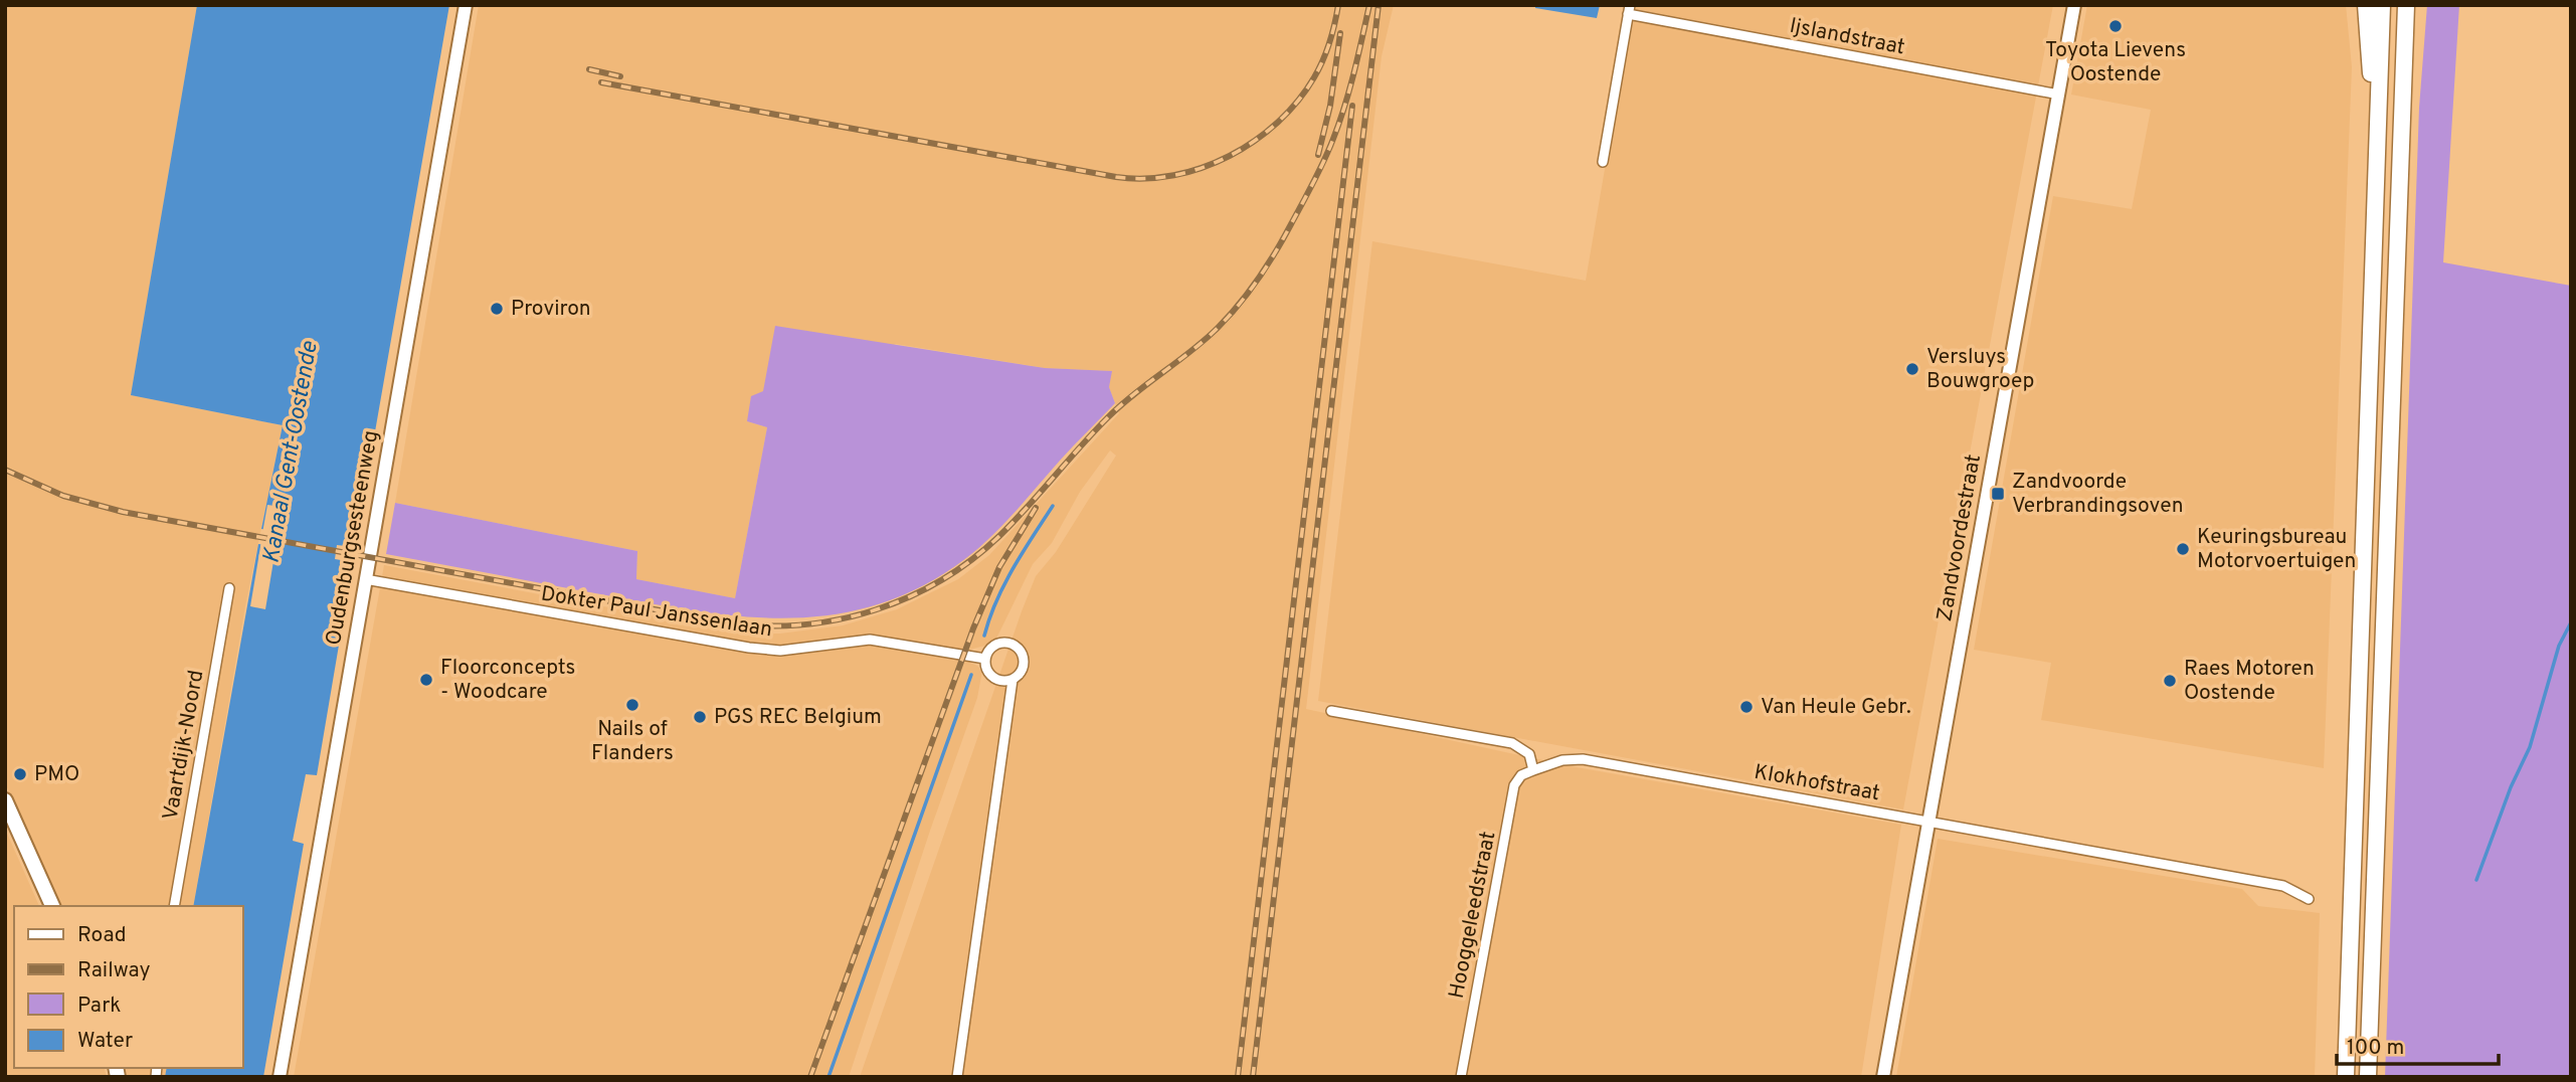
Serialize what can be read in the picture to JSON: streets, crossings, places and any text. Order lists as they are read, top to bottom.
{
  "streets": {
    "main road": ["Oudenburgsesteenweg", "Zandvoordestraat"],
    "street": [
      "Ijslandstraat",
      "Dokter Paul Janssenlaan",
      "Vaartdijk-Noord",
      "Klokhofstraat",
      "Hooggeleedstraat"
    ]
  },
  "crossings": [
    ["Ijslandstraat", "Zandvoordestraat"],
    ["Oudenburgsesteenweg", "Dokter Paul Janssenlaan"],
    ["Zandvoordestraat", "Klokhofstraat"],
    ["Klokhofstraat", "Hooggeleedstraat"]
  ],
  "water": ["Kanaal Gent-Oostende"],
  "places": {
    "other": [
      "Toyota Lievens Oostende",
      "Proviron",
      "Versluys Bouwgroep",
      "Keuringsbureau Motorvoertuigen",
      "Floorconcepts - Woodcare",
      "Raes Motoren Oostende",
      "Nails of Flanders",
      "Van Heule Gebr.",
      "PGS REC Belgium",
      "PMO"
    ],
    "transit": ["Zandvoorde Verbrandingsoven"]
  },
  "legend": [
    "Road",
    "Railway",
    "Park",
    "Water"
  ],
  "scale_bar": "100 m"
}
